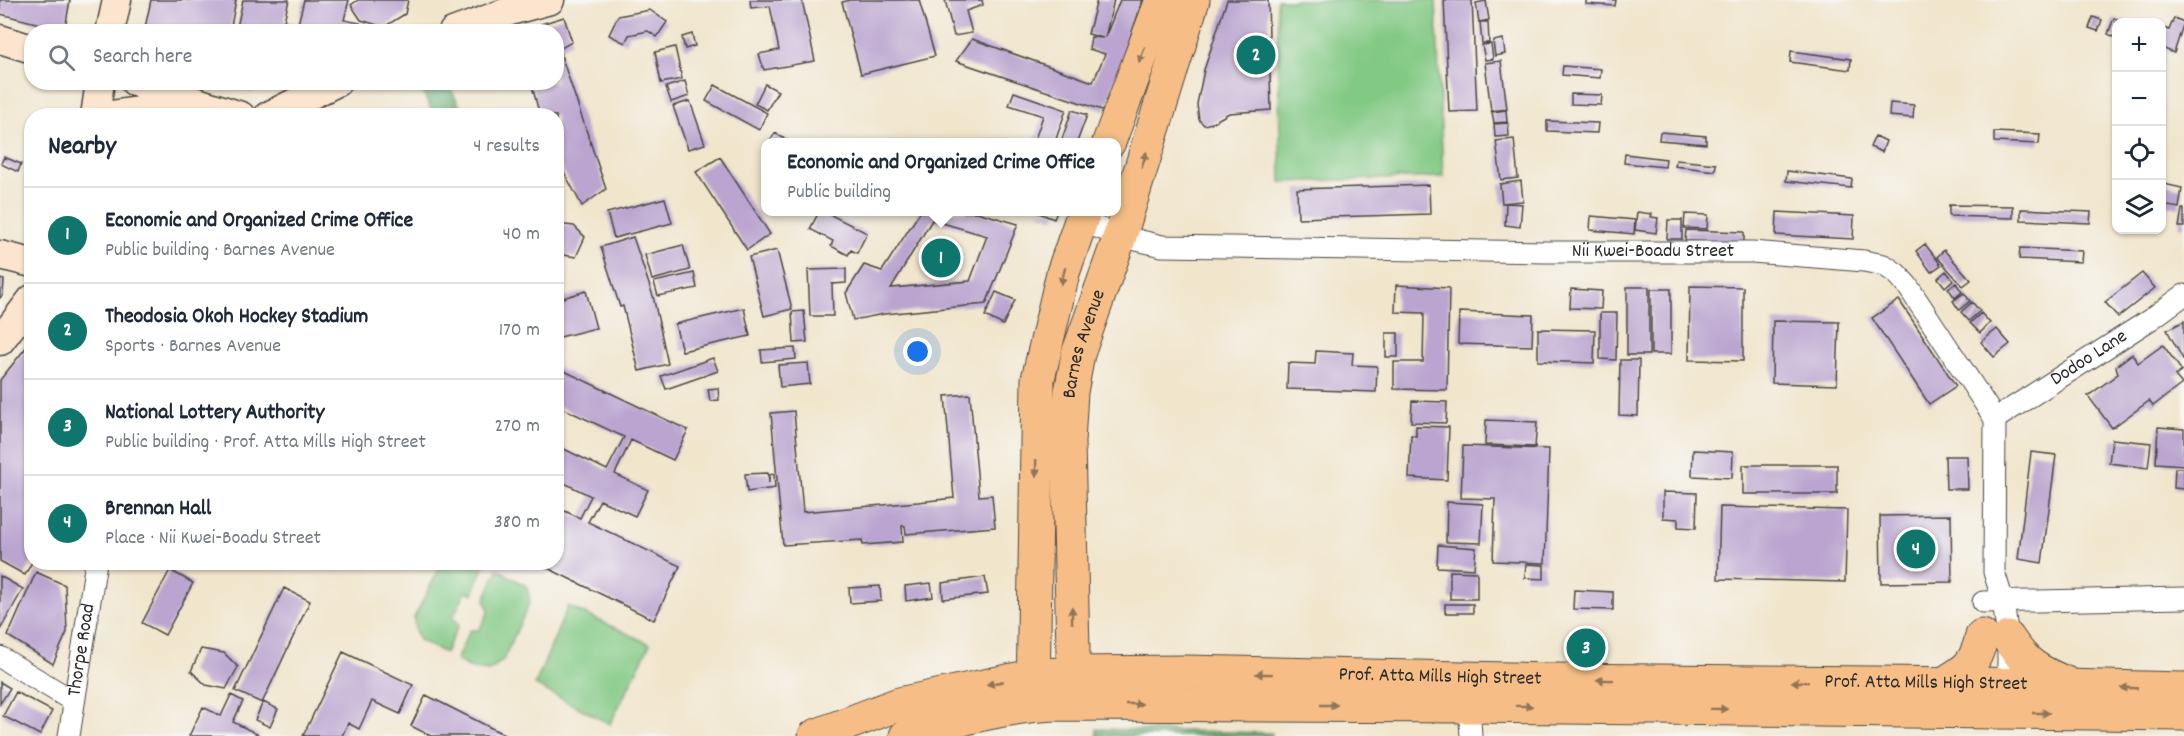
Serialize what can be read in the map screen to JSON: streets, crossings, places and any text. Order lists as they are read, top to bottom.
{
  "streets": {
    "main road": ["Barnes Avenue", "Prof. Atta Mills High Street"],
    "street": ["Nii Kwei-Boadu Street", "Dodoo Lane", "Thorpe Road"]
  },
  "crossings": [
    ["Nii Kwei-Boadu Street", "Barnes Avenue"],
    ["Nii Kwei-Boadu Street", "Dodoo Lane"],
    ["Barnes Avenue", "Prof. Atta Mills High Street"]
  ],
  "page": {
    "map_buttons": ["+", "−"],
    "search": "Search here",
    "pins": [
      "2",
      "1",
      "4",
      "3"
    ],
    "heading": ["Nearby", "4 results"],
    "popup": ["Economic and Organized Crime Office", "Public building"],
    "list": [
      {
        "mark": "1",
        "name": "Economic and Organized Crime Office",
        "note": "Public building · Barnes Avenue",
        "value": "40 m"
      },
      {
        "mark": "2",
        "name": "Theodosia Okoh Hockey Stadium",
        "note": "Sports · Barnes Avenue",
        "value": "170 m"
      },
      {
        "mark": "3",
        "name": "National Lottery Authority",
        "note": "Public building · Prof. Atta Mills High Street",
        "value": "270 m"
      },
      {
        "mark": "4",
        "name": "Brennan Hall",
        "note": "Place · Nii Kwei-Boadu Street",
        "value": "380 m"
      }
    ]
  }
}
